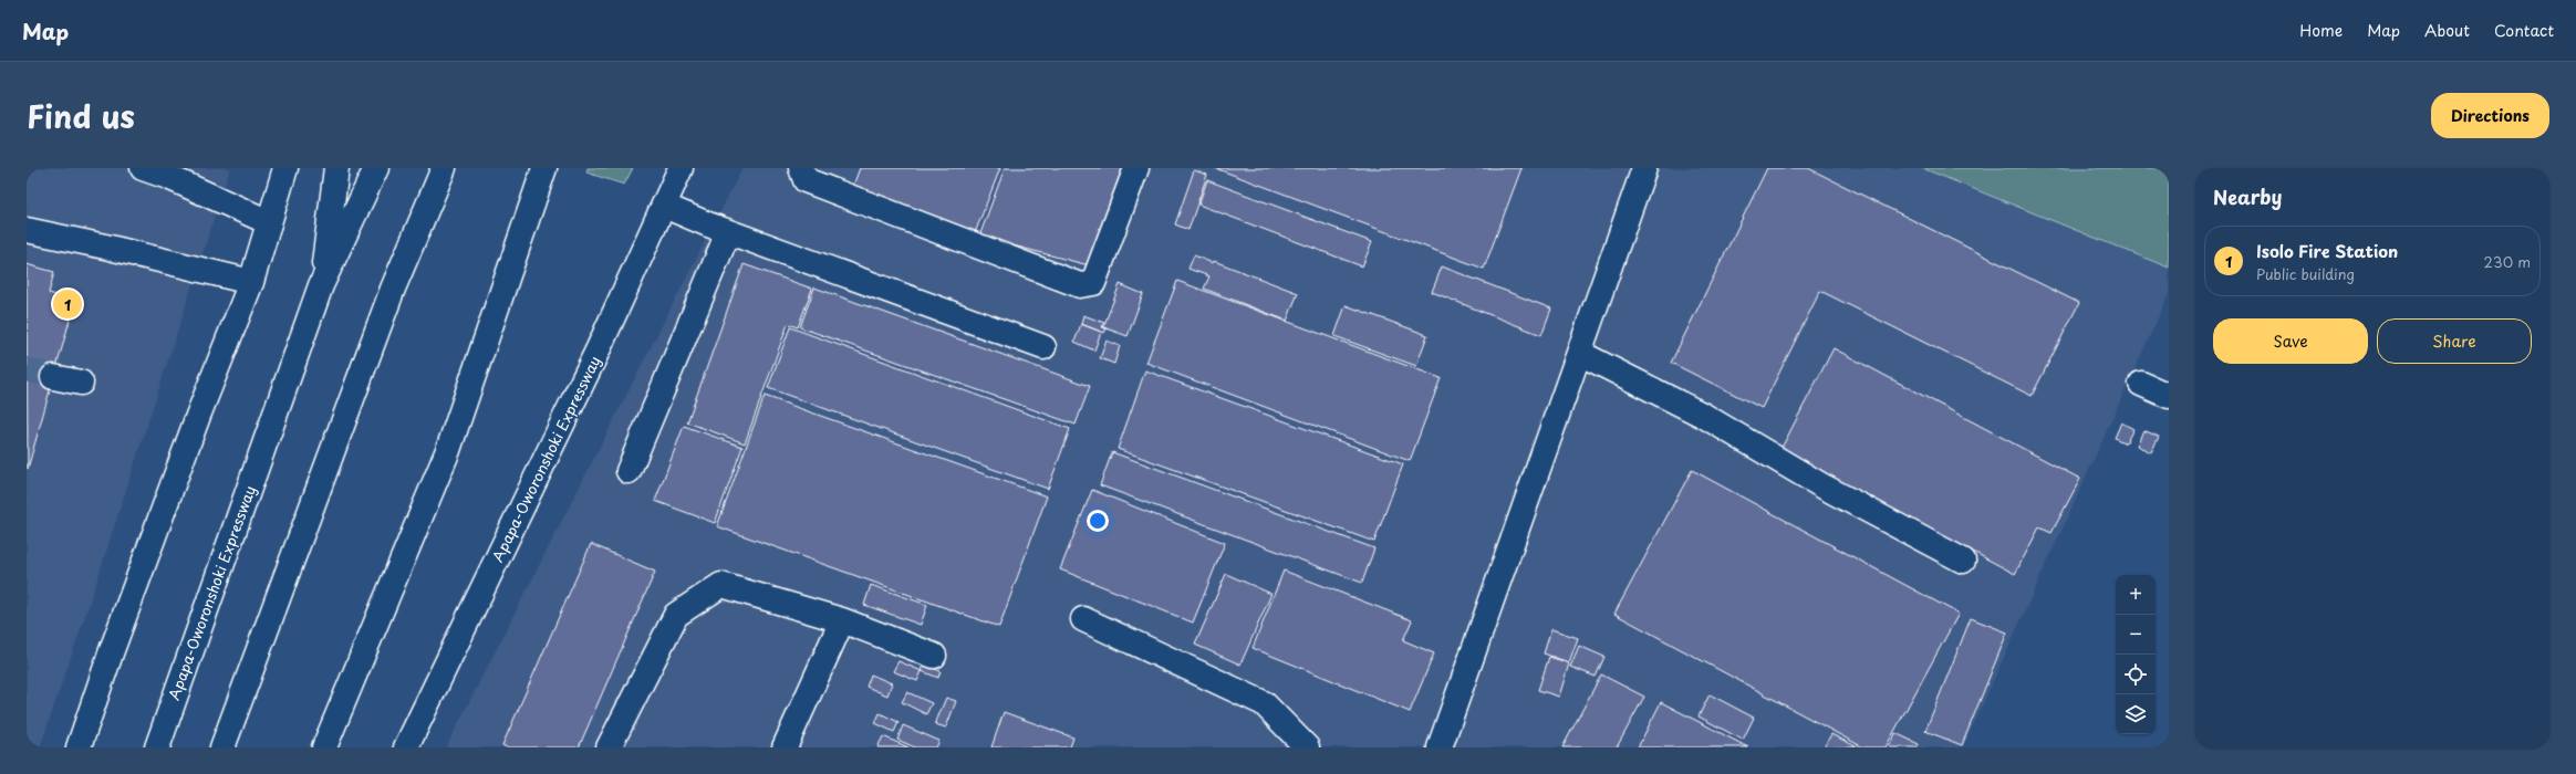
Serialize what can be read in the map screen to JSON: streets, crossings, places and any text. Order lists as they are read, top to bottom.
{
  "streets": {
    "main road": ["Apapa-Oworonshoki Expressway"]
  },
  "page": {
    "header": "Map",
    "nav": [
      "Home",
      "Map",
      "About",
      "Contact"
    ],
    "title": "Find us",
    "buttons": [
      "Directions",
      ["Save", "Share"]
    ],
    "heading": "Nearby",
    "list": [
      {
        "mark": "1",
        "name": "Isolo Fire Station",
        "note": "Public building",
        "value": "230 m"
      }
    ],
    "pins": "1",
    "map_buttons": ["+", "−"]
  }
}
